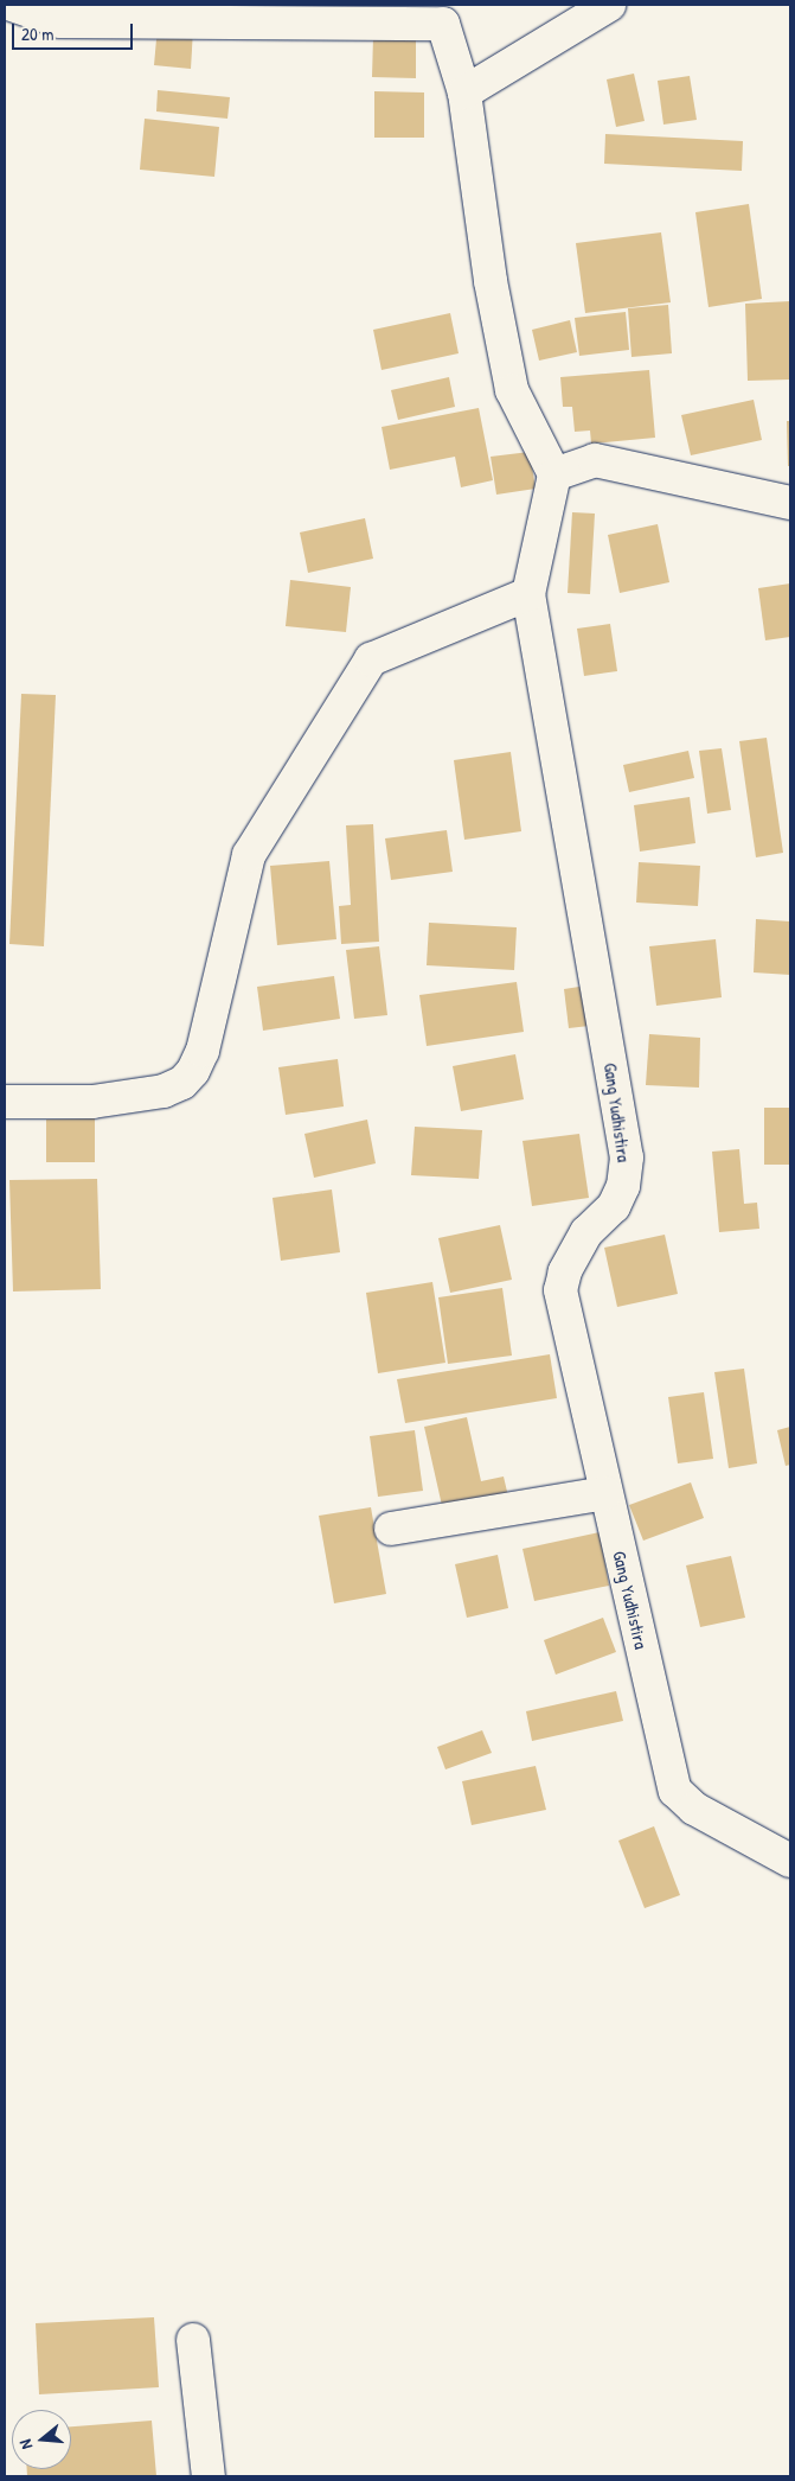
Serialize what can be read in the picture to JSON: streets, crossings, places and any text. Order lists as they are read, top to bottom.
{
  "streets": {
    "street": ["Gang Yudhistira"]
  },
  "scale_bar": "20 m",
  "north": "left"
}
